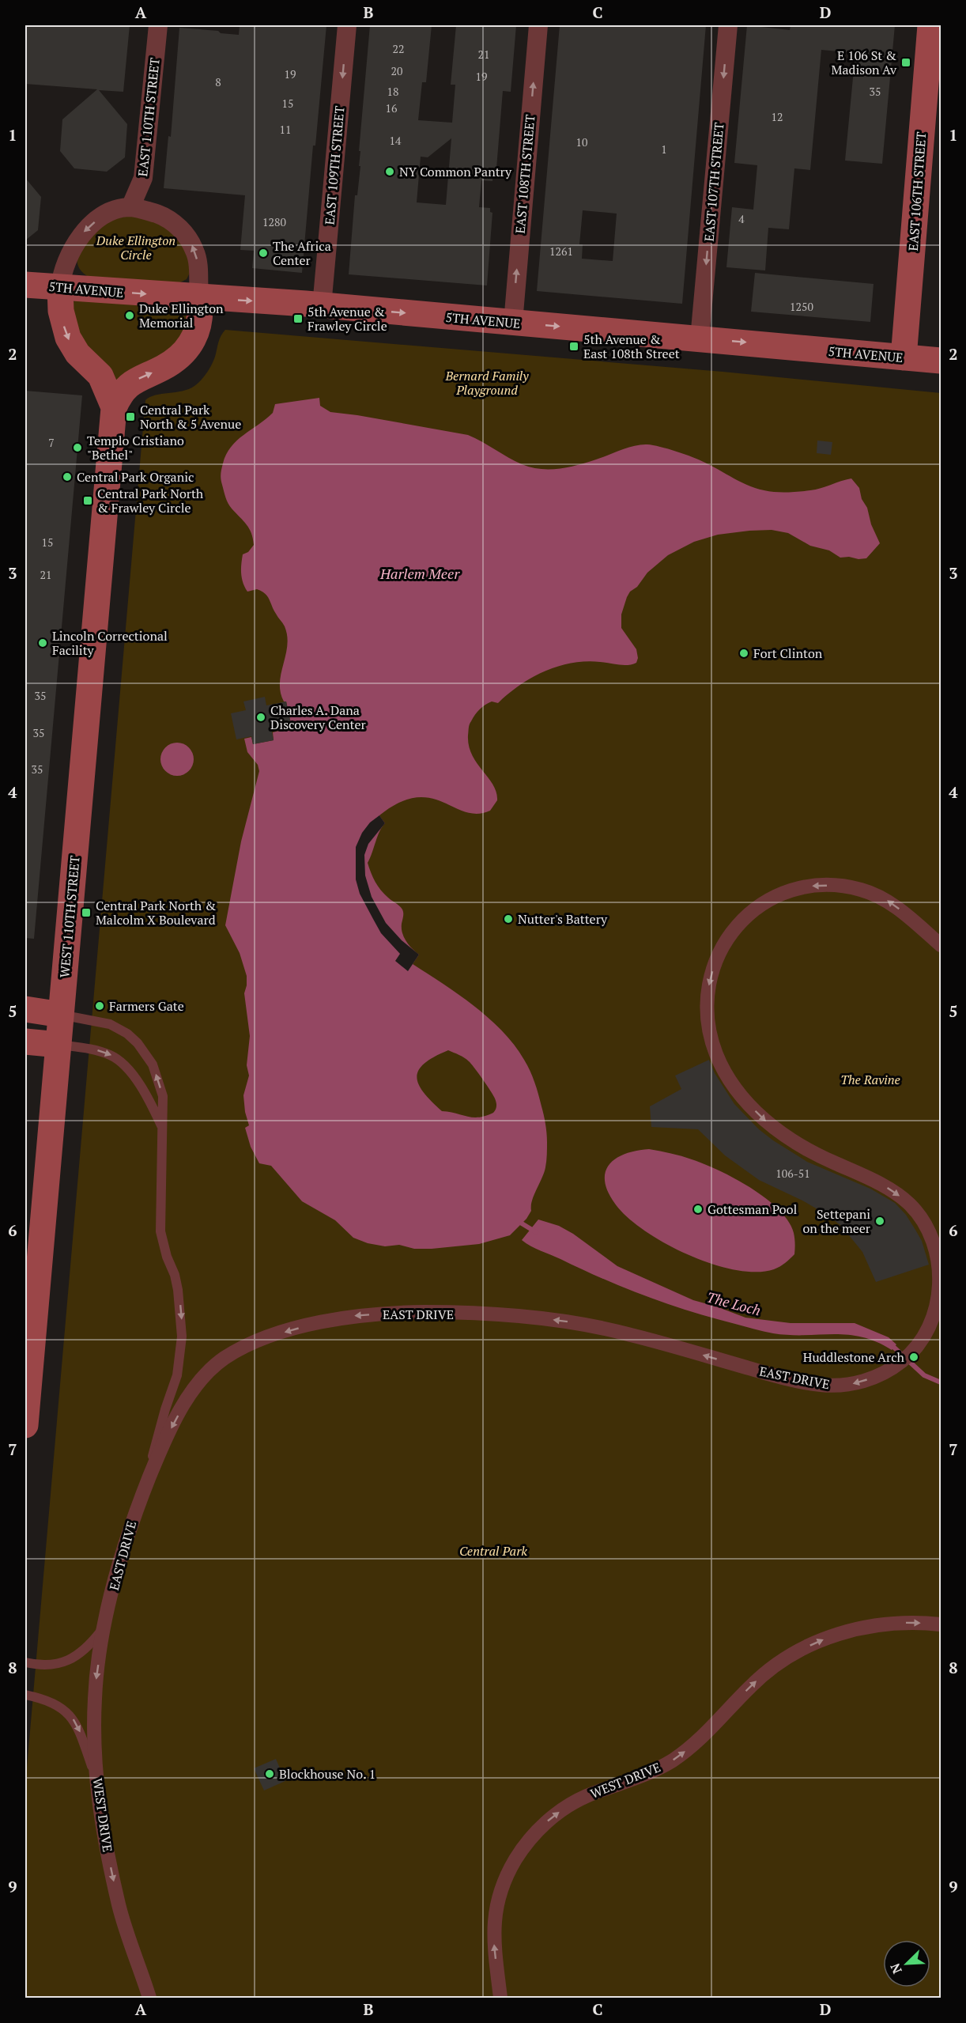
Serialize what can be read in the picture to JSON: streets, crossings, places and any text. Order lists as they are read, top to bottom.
{
  "streets": {
    "main road": ["EAST 106TH STREET", "5TH AVENUE", "WEST 110TH STREET"],
    "street": [
      "EAST 110TH STREET",
      "EAST 109TH STREET",
      "EAST 108TH STREET",
      "EAST 107TH STREET",
      "EAST DRIVE",
      "WEST DRIVE"
    ]
  },
  "crossings": [
    ["EAST 109TH STREET", "5TH AVENUE"],
    ["EAST 108TH STREET", "5TH AVENUE"],
    ["EAST 107TH STREET", "5TH AVENUE"],
    ["EAST 106TH STREET", "5TH AVENUE"],
    ["EAST DRIVE", "WEST DRIVE"]
  ],
  "one_way": [
    "EAST 109TH STREET",
    "EAST 108TH STREET",
    "EAST 107TH STREET",
    "5TH AVENUE"
  ],
  "water": ["Harlem Meer", "The Loch"],
  "parks": [
    "Duke Ellington Circle",
    "Bernard Family Playground",
    "The Ravine",
    "Central Park"
  ],
  "places": {
    "transit": [
      "E 106 St & Madison Av",
      "5th Avenue & Frawley Circle",
      "5th Avenue & East 108th Street",
      "Central Park North & 5 Avenue",
      "Central Park North & Frawley Circle",
      "Central Park North & Malcolm X Boulevard"
    ],
    "other": [
      "NY Common Pantry",
      "The Africa Center",
      "Duke Ellington Memorial",
      "Templo Cristiano \"Bethel\"",
      "Central Park Organic",
      "Lincoln Correctional Facility",
      "Fort Clinton",
      "Charles A. Dana Discovery Center",
      "Nutter's Battery",
      "Farmers Gate",
      "Gottesman Pool",
      "Settepani on the meer",
      "Huddlestone Arch",
      "Blockhouse No. 1"
    ]
  },
  "house_numbers": [
    "22",
    "21",
    "20",
    "19",
    "19",
    "8",
    "18",
    "35",
    "15",
    "16",
    "12",
    "11",
    "14",
    "10",
    "1",
    "4",
    "1280",
    "1261",
    "1250",
    "7",
    "15",
    "21",
    "35",
    "35",
    "35",
    "106-51"
  ],
  "north": "bottom left",
  "grid": {
    "columns": [
      "A",
      "B",
      "C",
      "D"
    ],
    "rows": [
      "1",
      "2",
      "3",
      "4",
      "5",
      "6",
      "7",
      "8",
      "9"
    ]
  }
}
